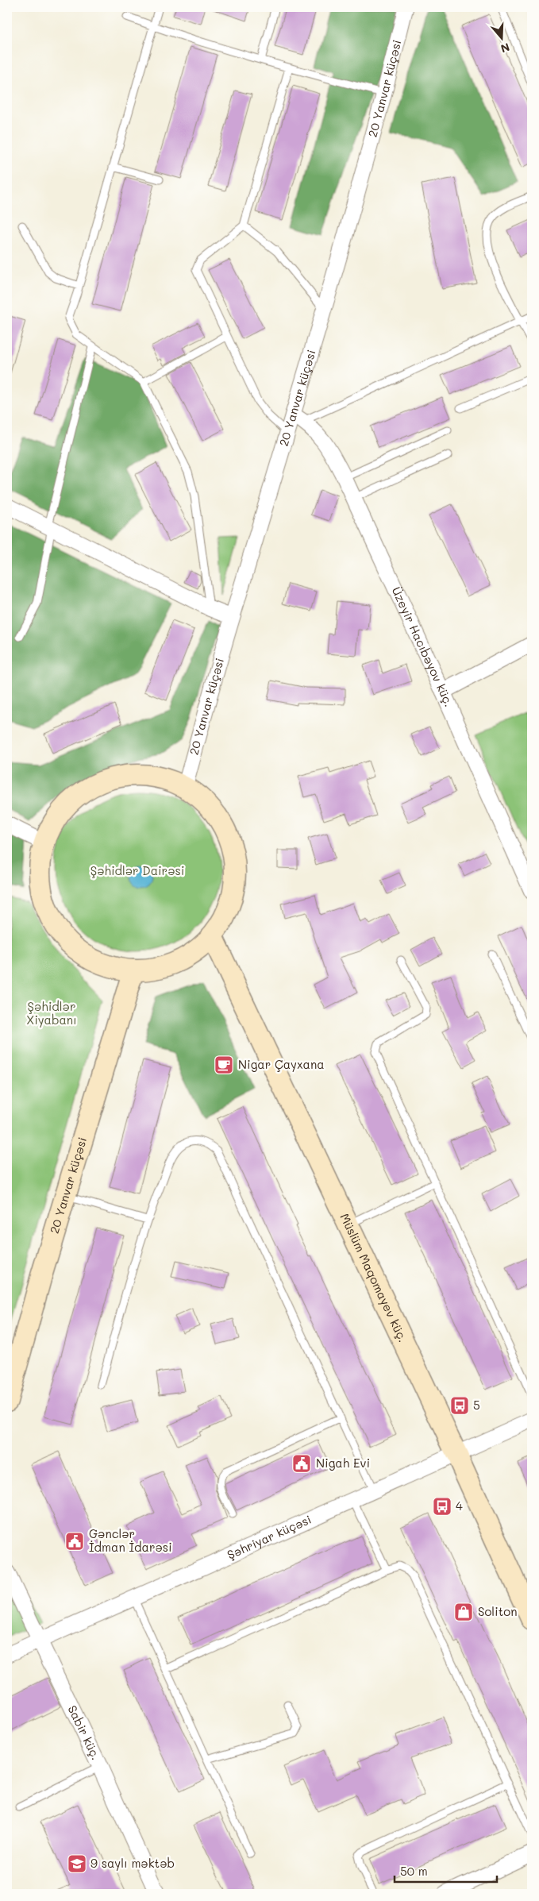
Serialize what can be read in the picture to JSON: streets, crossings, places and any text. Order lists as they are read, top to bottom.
{
  "streets": {
    "main road": ["20 Yanvar küçəsi", "Müslüm Maqomayev küç."],
    "street": ["Üzeyir Hacıbəyov küç.", "Şəhriyar küçəsi", "Sabir küç."]
  },
  "crossings": [
    ["20 Yanvar küçəsi", "Üzeyir Hacıbəyov küç."],
    ["Müslüm Maqomayev küç.", "Şəhriyar küçəsi"],
    ["Şəhriyar küçəsi", "Sabir küç."]
  ],
  "parks": ["Şəhidlər Dairəsi", "Şəhidlər Xiyabanı"],
  "places": {
    "cafe": ["Nigar Çayxana"],
    "bus stop": ["5", "4"],
    "public building": ["Nigah Evi", "Gənclər İdman İdarəsi"],
    "shop": ["Soliton"],
    "school or university": ["9 saylı məktəb"]
  },
  "scale_bar": "50 m",
  "north": "bottom"
}
